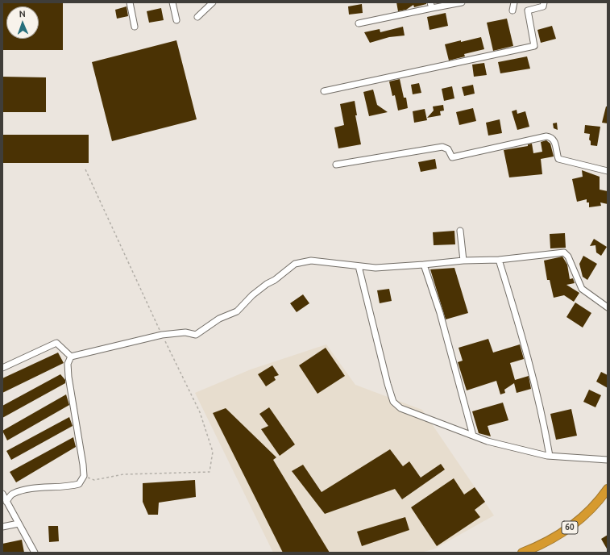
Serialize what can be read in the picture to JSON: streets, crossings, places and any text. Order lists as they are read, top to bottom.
{
  "streets": {
    "highway": ["60"]
  },
  "north": "top"
}
